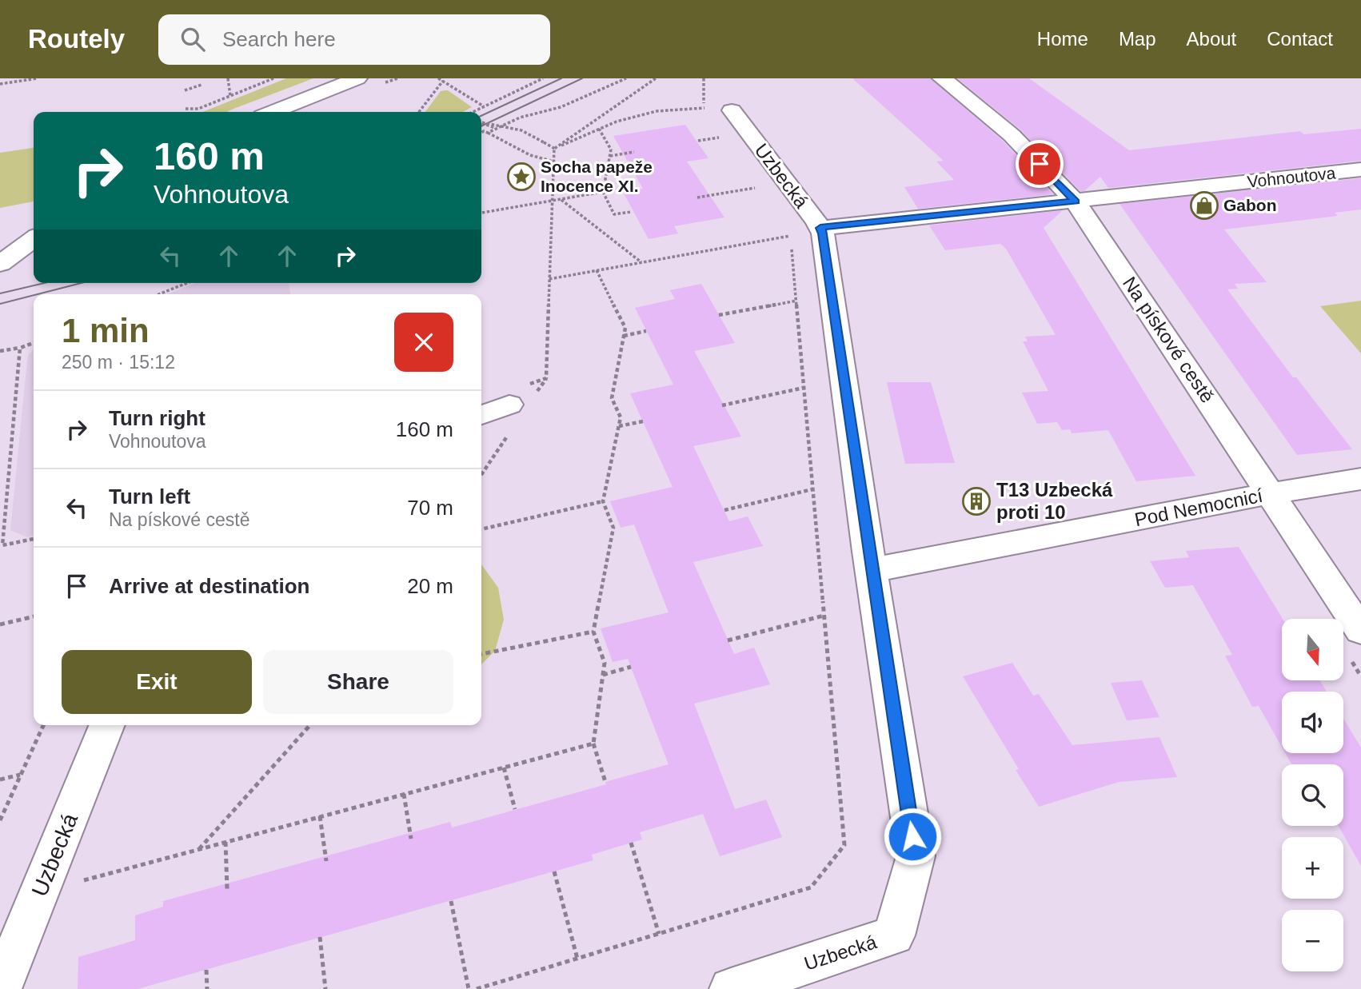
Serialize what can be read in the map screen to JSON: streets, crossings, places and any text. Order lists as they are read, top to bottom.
{
  "streets": {
    "street": [
      "Uzbecká",
      "Vohnoutova",
      "Na pískové cestě",
      "Pod Nemocnicí"
    ]
  },
  "crossings": [
    ["Uzbecká", "Vohnoutova"],
    ["Uzbecká", "Pod Nemocnicí"],
    ["Vohnoutova", "Na pískové cestě"],
    ["Na pískové cestě", "Pod Nemocnicí"]
  ],
  "places": {
    "place": ["Socha papeže Inocence XI."],
    "shop": ["Gabon"],
    "building": ["T13 Uzbecká proti 10"]
  },
  "north": "bottom",
  "page": {
    "header": "Routely",
    "search": "Search here",
    "nav": [
      "Home",
      "Map",
      "About",
      "Contact"
    ],
    "turn": ["160 m", "Vohnoutova"],
    "heading": ["1 min", "250 m · 15:12"],
    "list": [
      {
        "name": "Turn right",
        "note": "Vohnoutova",
        "value": "160 m"
      },
      {
        "name": "Turn left",
        "note": "Na pískové cestě",
        "value": "70 m"
      },
      {
        "name": "Arrive at destination",
        "value": "20 m"
      }
    ],
    "map_buttons": ["+", "−"],
    "buttons": ["Exit", "Share"]
  }
}
